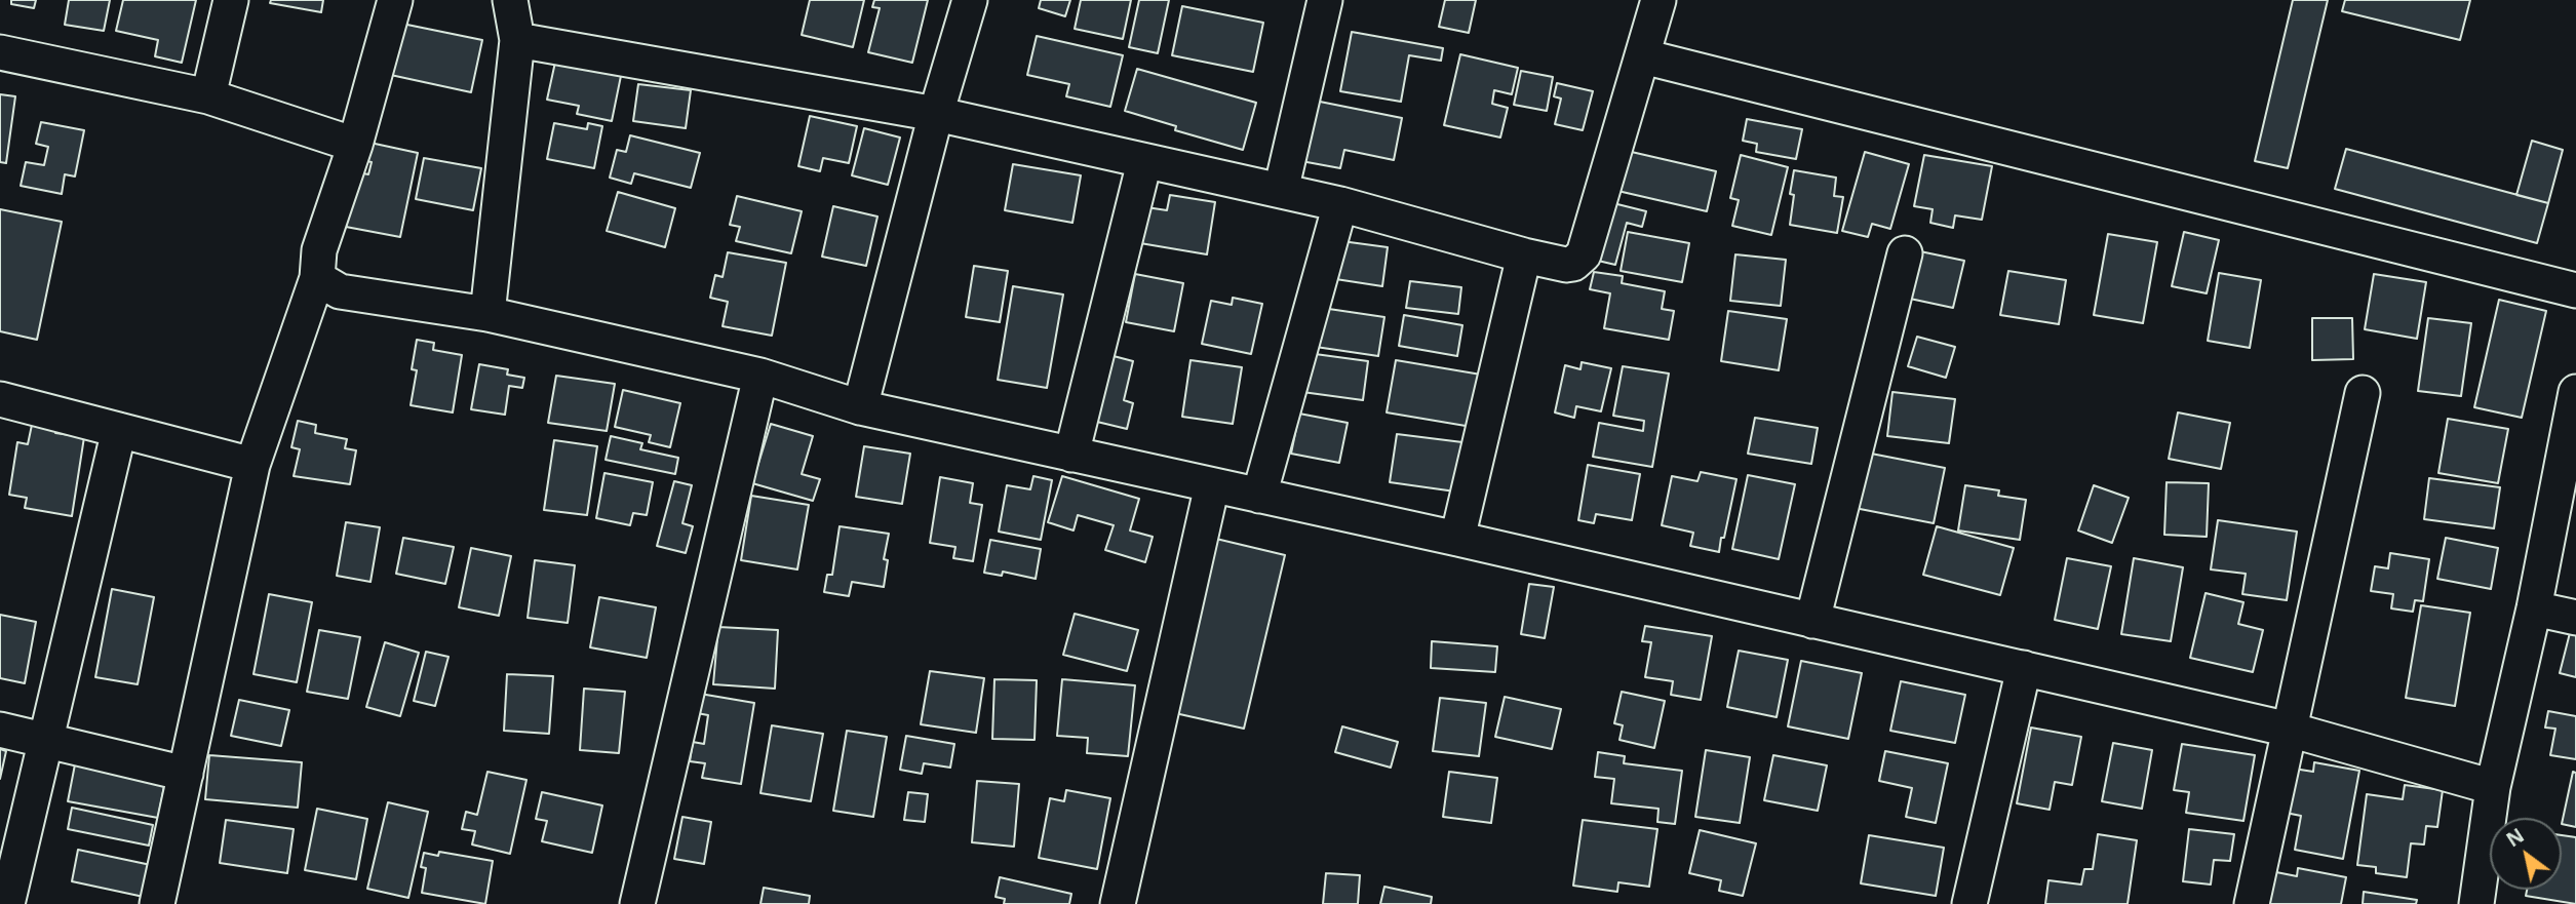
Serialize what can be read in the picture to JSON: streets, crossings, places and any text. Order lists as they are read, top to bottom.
{
  "north": "top left"
}
